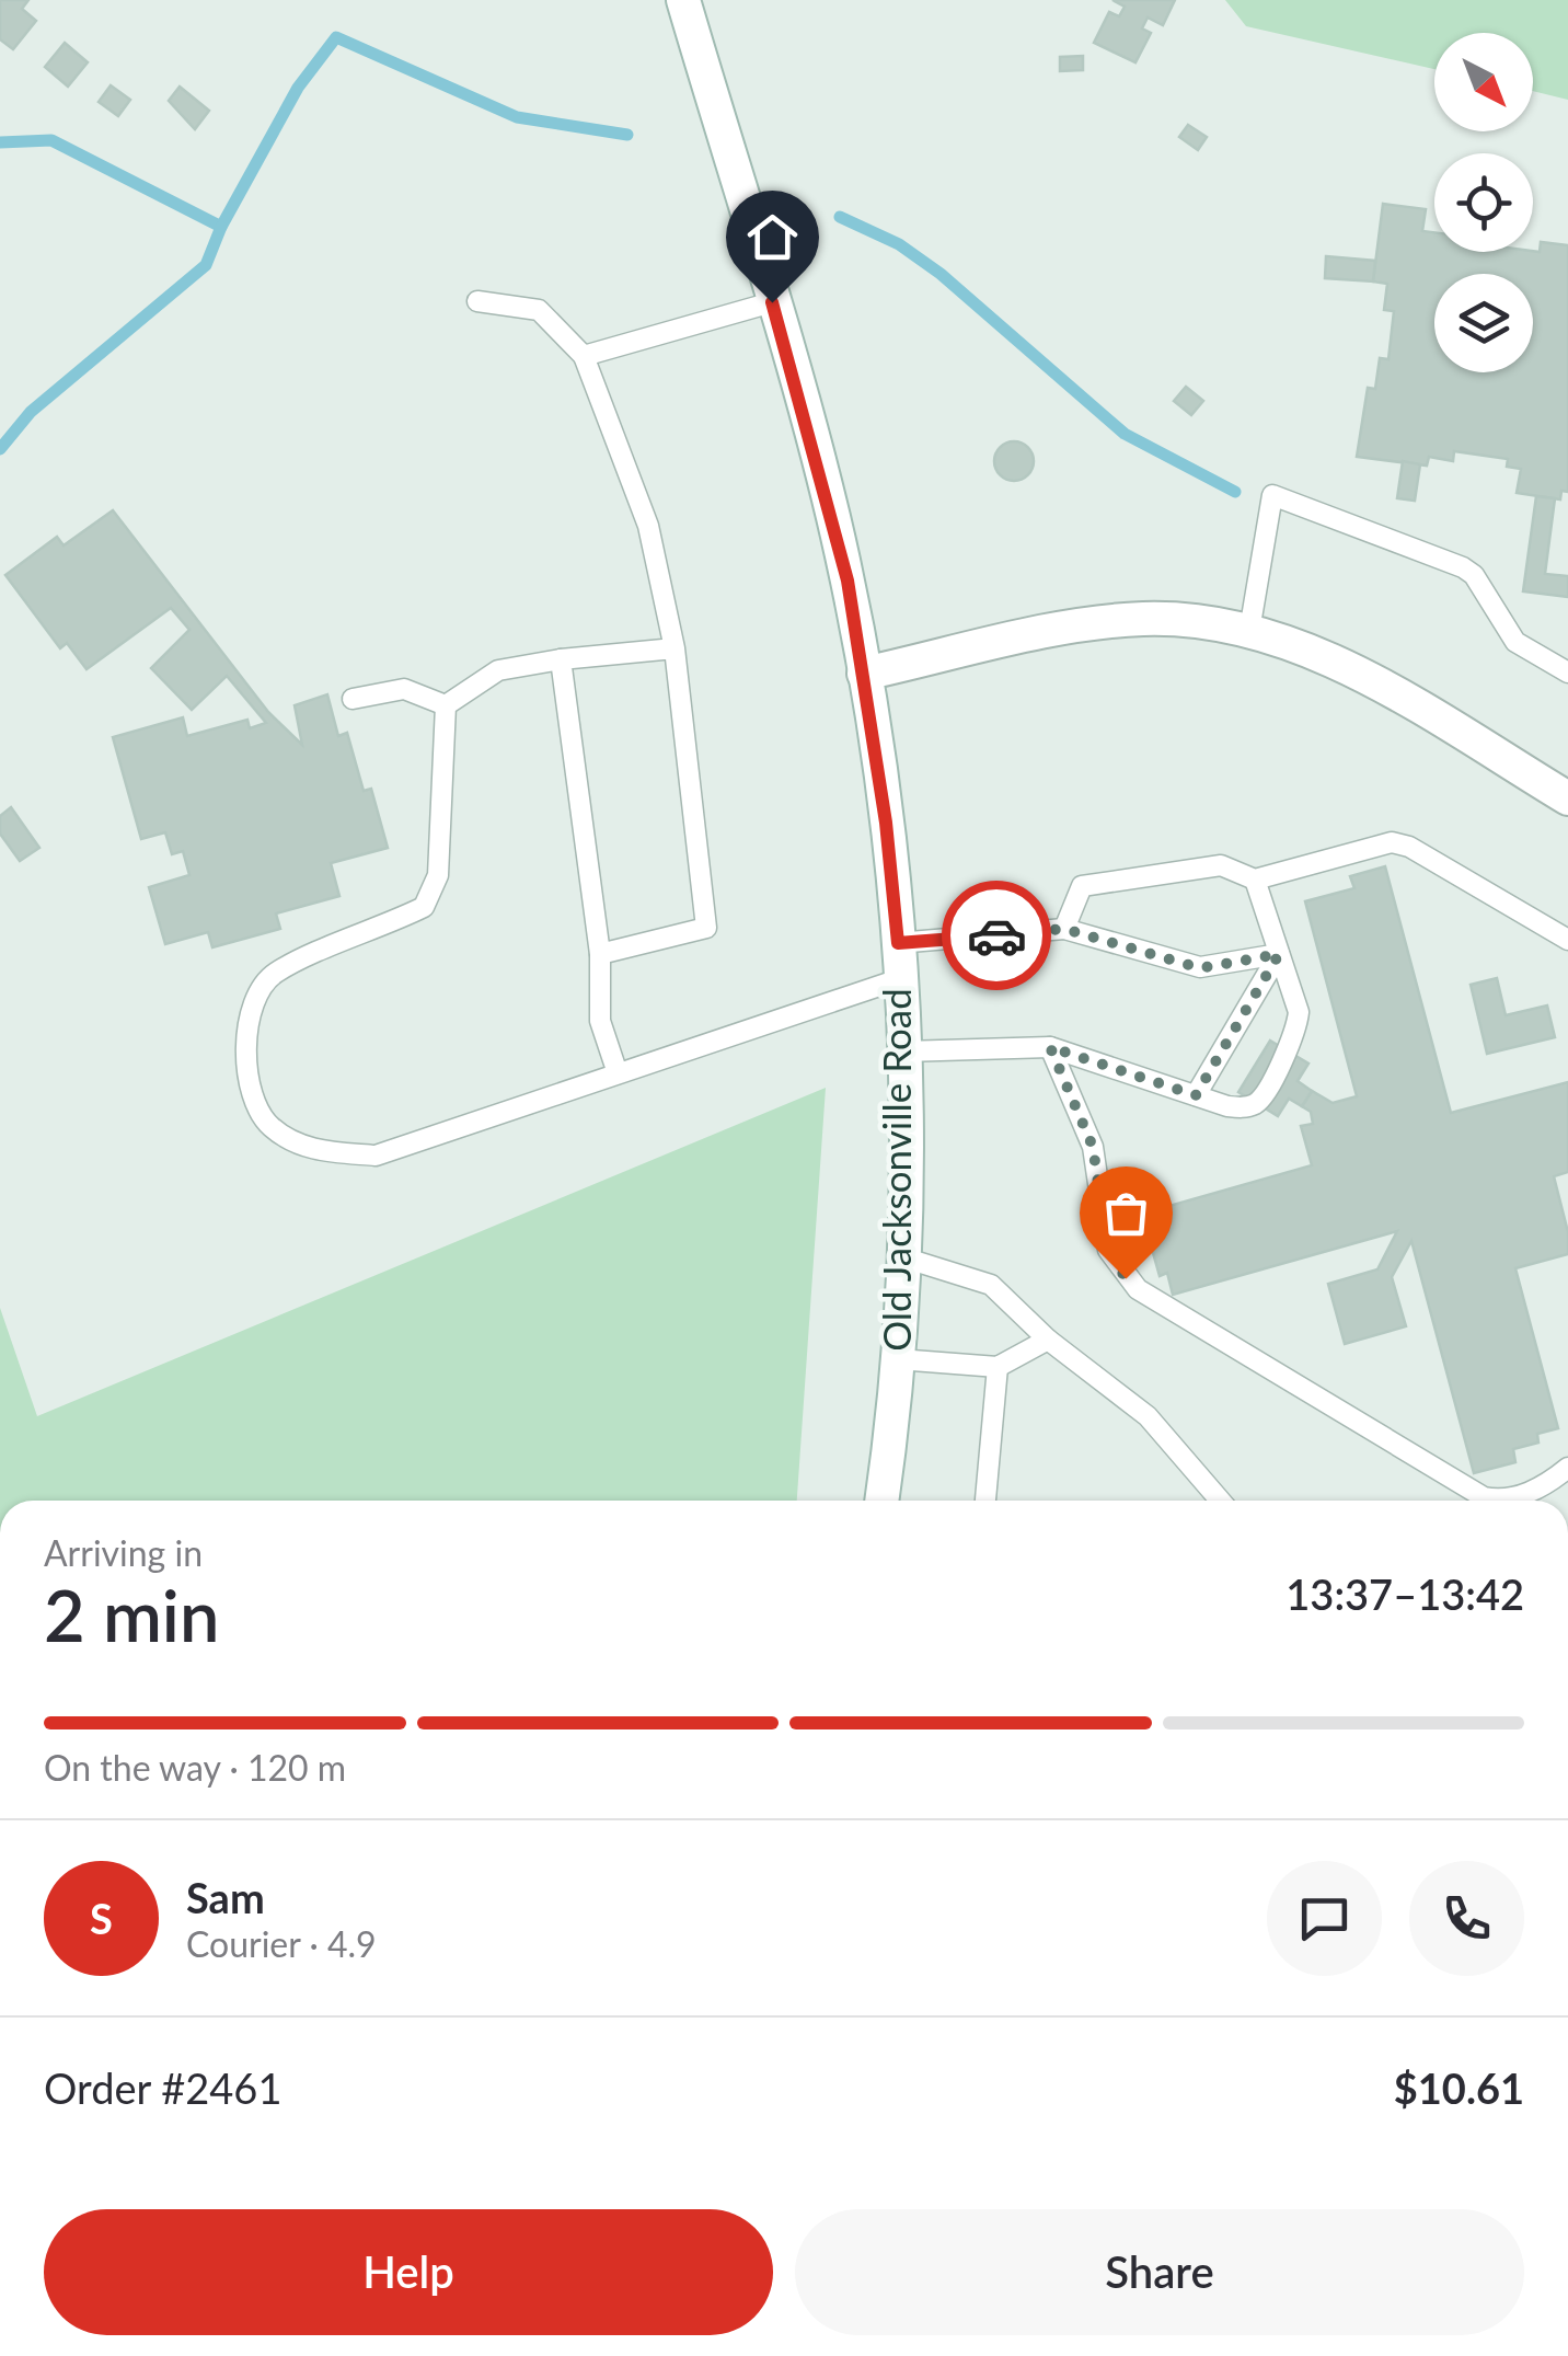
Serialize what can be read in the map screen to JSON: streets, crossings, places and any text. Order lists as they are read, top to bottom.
{
  "streets": {
    "main road": ["Old Jacksonville Road"]
  },
  "north": "bottom right",
  "page": {
    "heading": ["2 min", "Arriving in", "13:37–13:42"],
    "panel": [
      "Sam",
      "Courier · 4.9",
      "Order #2461",
      "$10.61"
    ],
    "bar": "On the way · 120 m",
    "round": "S",
    "buttons": ["Help", "Share"]
  }
}
